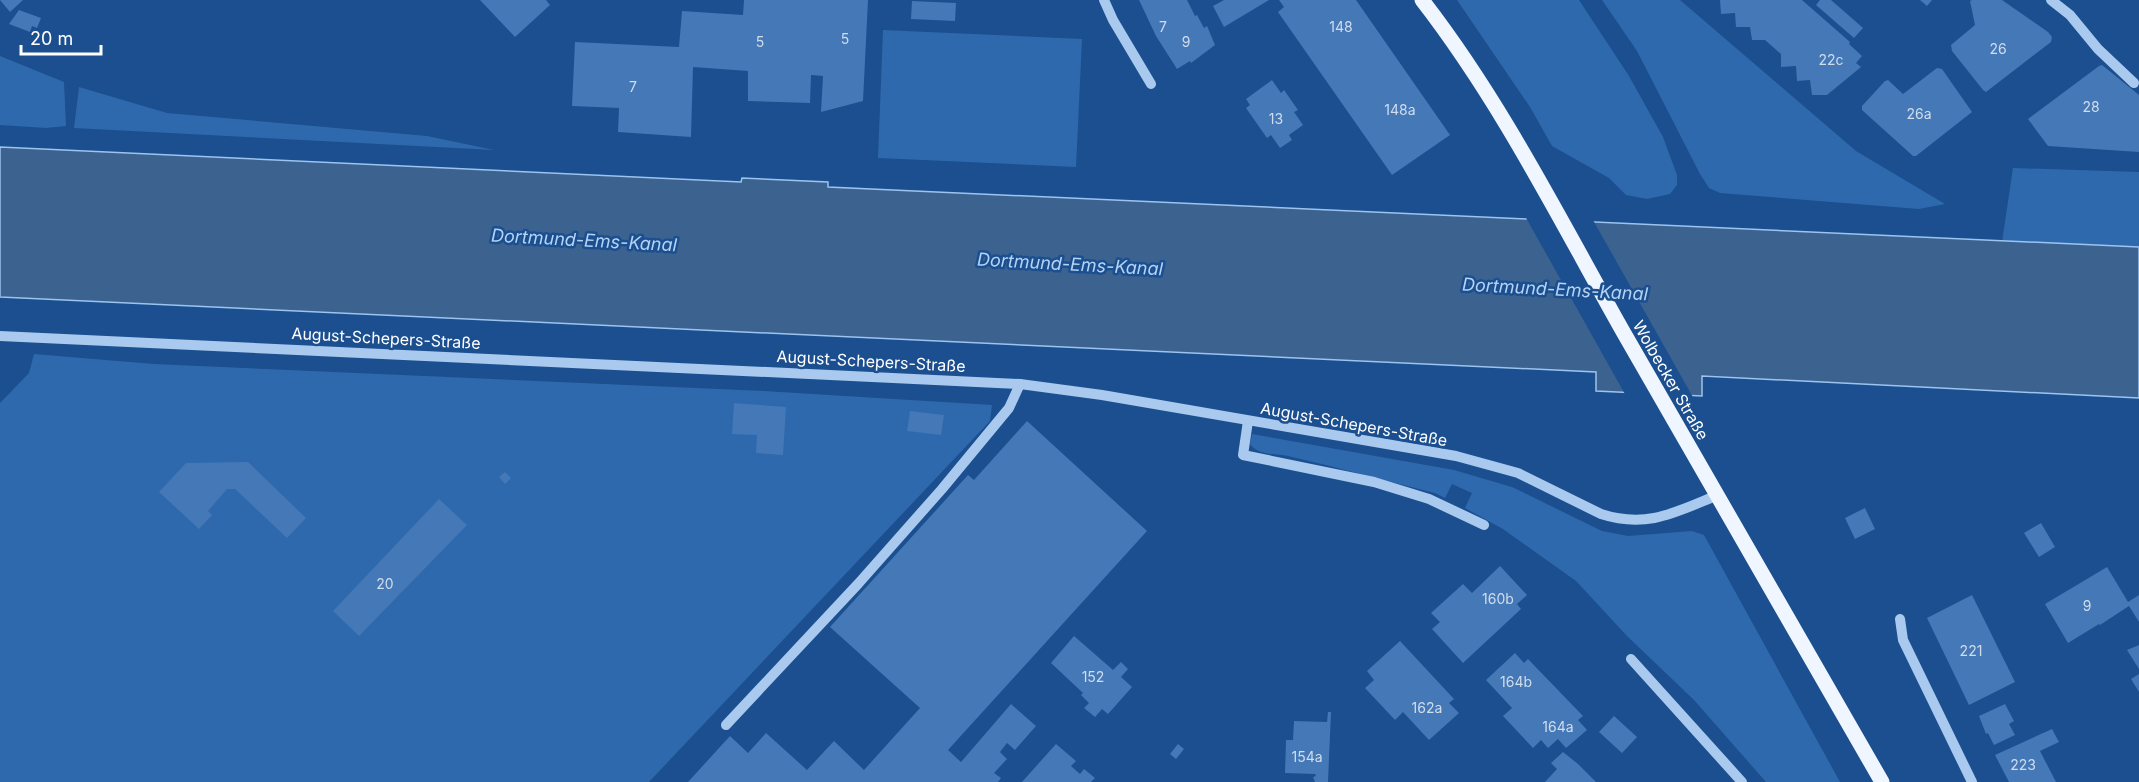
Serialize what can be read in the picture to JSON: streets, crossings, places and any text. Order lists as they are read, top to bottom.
{
  "streets": {
    "main road": ["Wolbecker Straße"],
    "street": ["August-Schepers-Straße"]
  },
  "crossings": [
    ["August-Schepers-Straße", "Wolbecker Straße"]
  ],
  "water": ["Dortmund-Ems-Kanal"],
  "house_numbers": [
    "7",
    "148",
    "5",
    "5",
    "9",
    "26",
    "22c",
    "7",
    "28",
    "148a",
    "26a",
    "13",
    "20",
    "160b",
    "9",
    "221",
    "152",
    "164b",
    "162a",
    "164a",
    "154a",
    "223"
  ],
  "scale_bar": "20 m"
}
